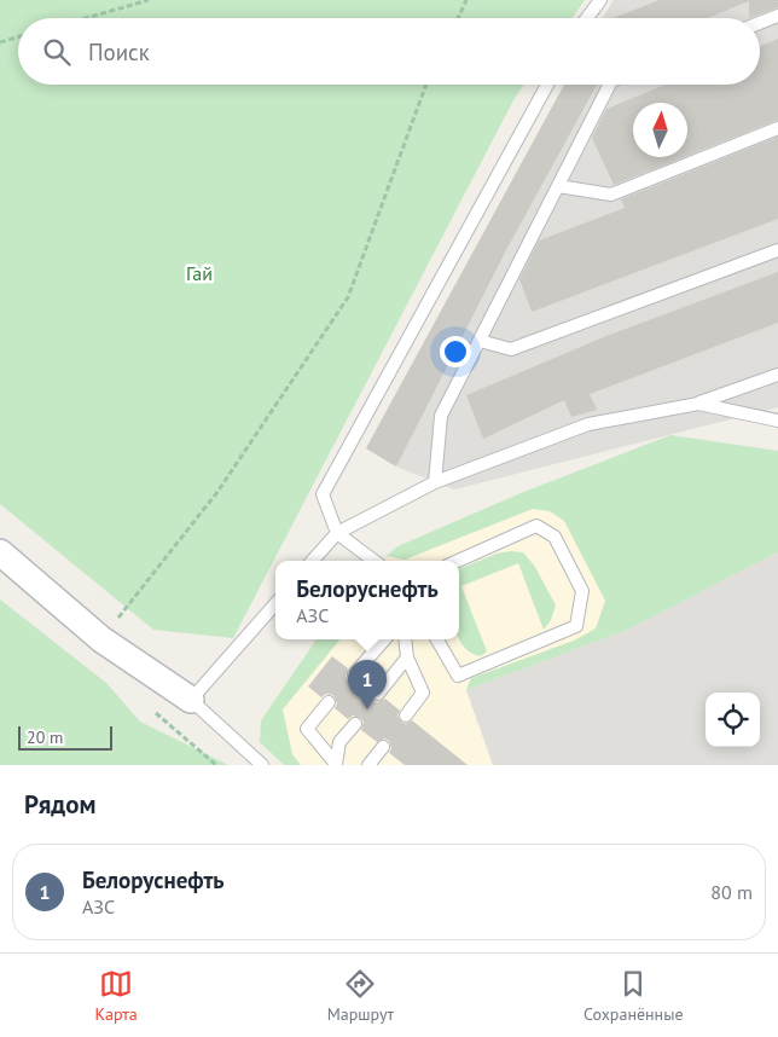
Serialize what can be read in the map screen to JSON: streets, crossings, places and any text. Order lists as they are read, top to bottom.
{
  "parks": ["Гай"],
  "scale_bar": "20 m",
  "north": "top",
  "page": {
    "search": "Поиск",
    "popup": ["Белоруснефть", "АЗС"],
    "pins": "1",
    "scale": "20 m",
    "heading": "Рядом",
    "list": [
      {
        "mark": "1",
        "name": "Белоруснефть",
        "note": "АЗС",
        "value": "80 m"
      }
    ],
    "nav": ["Карта", "Маршрут", "Сохранённые"]
  }
}
